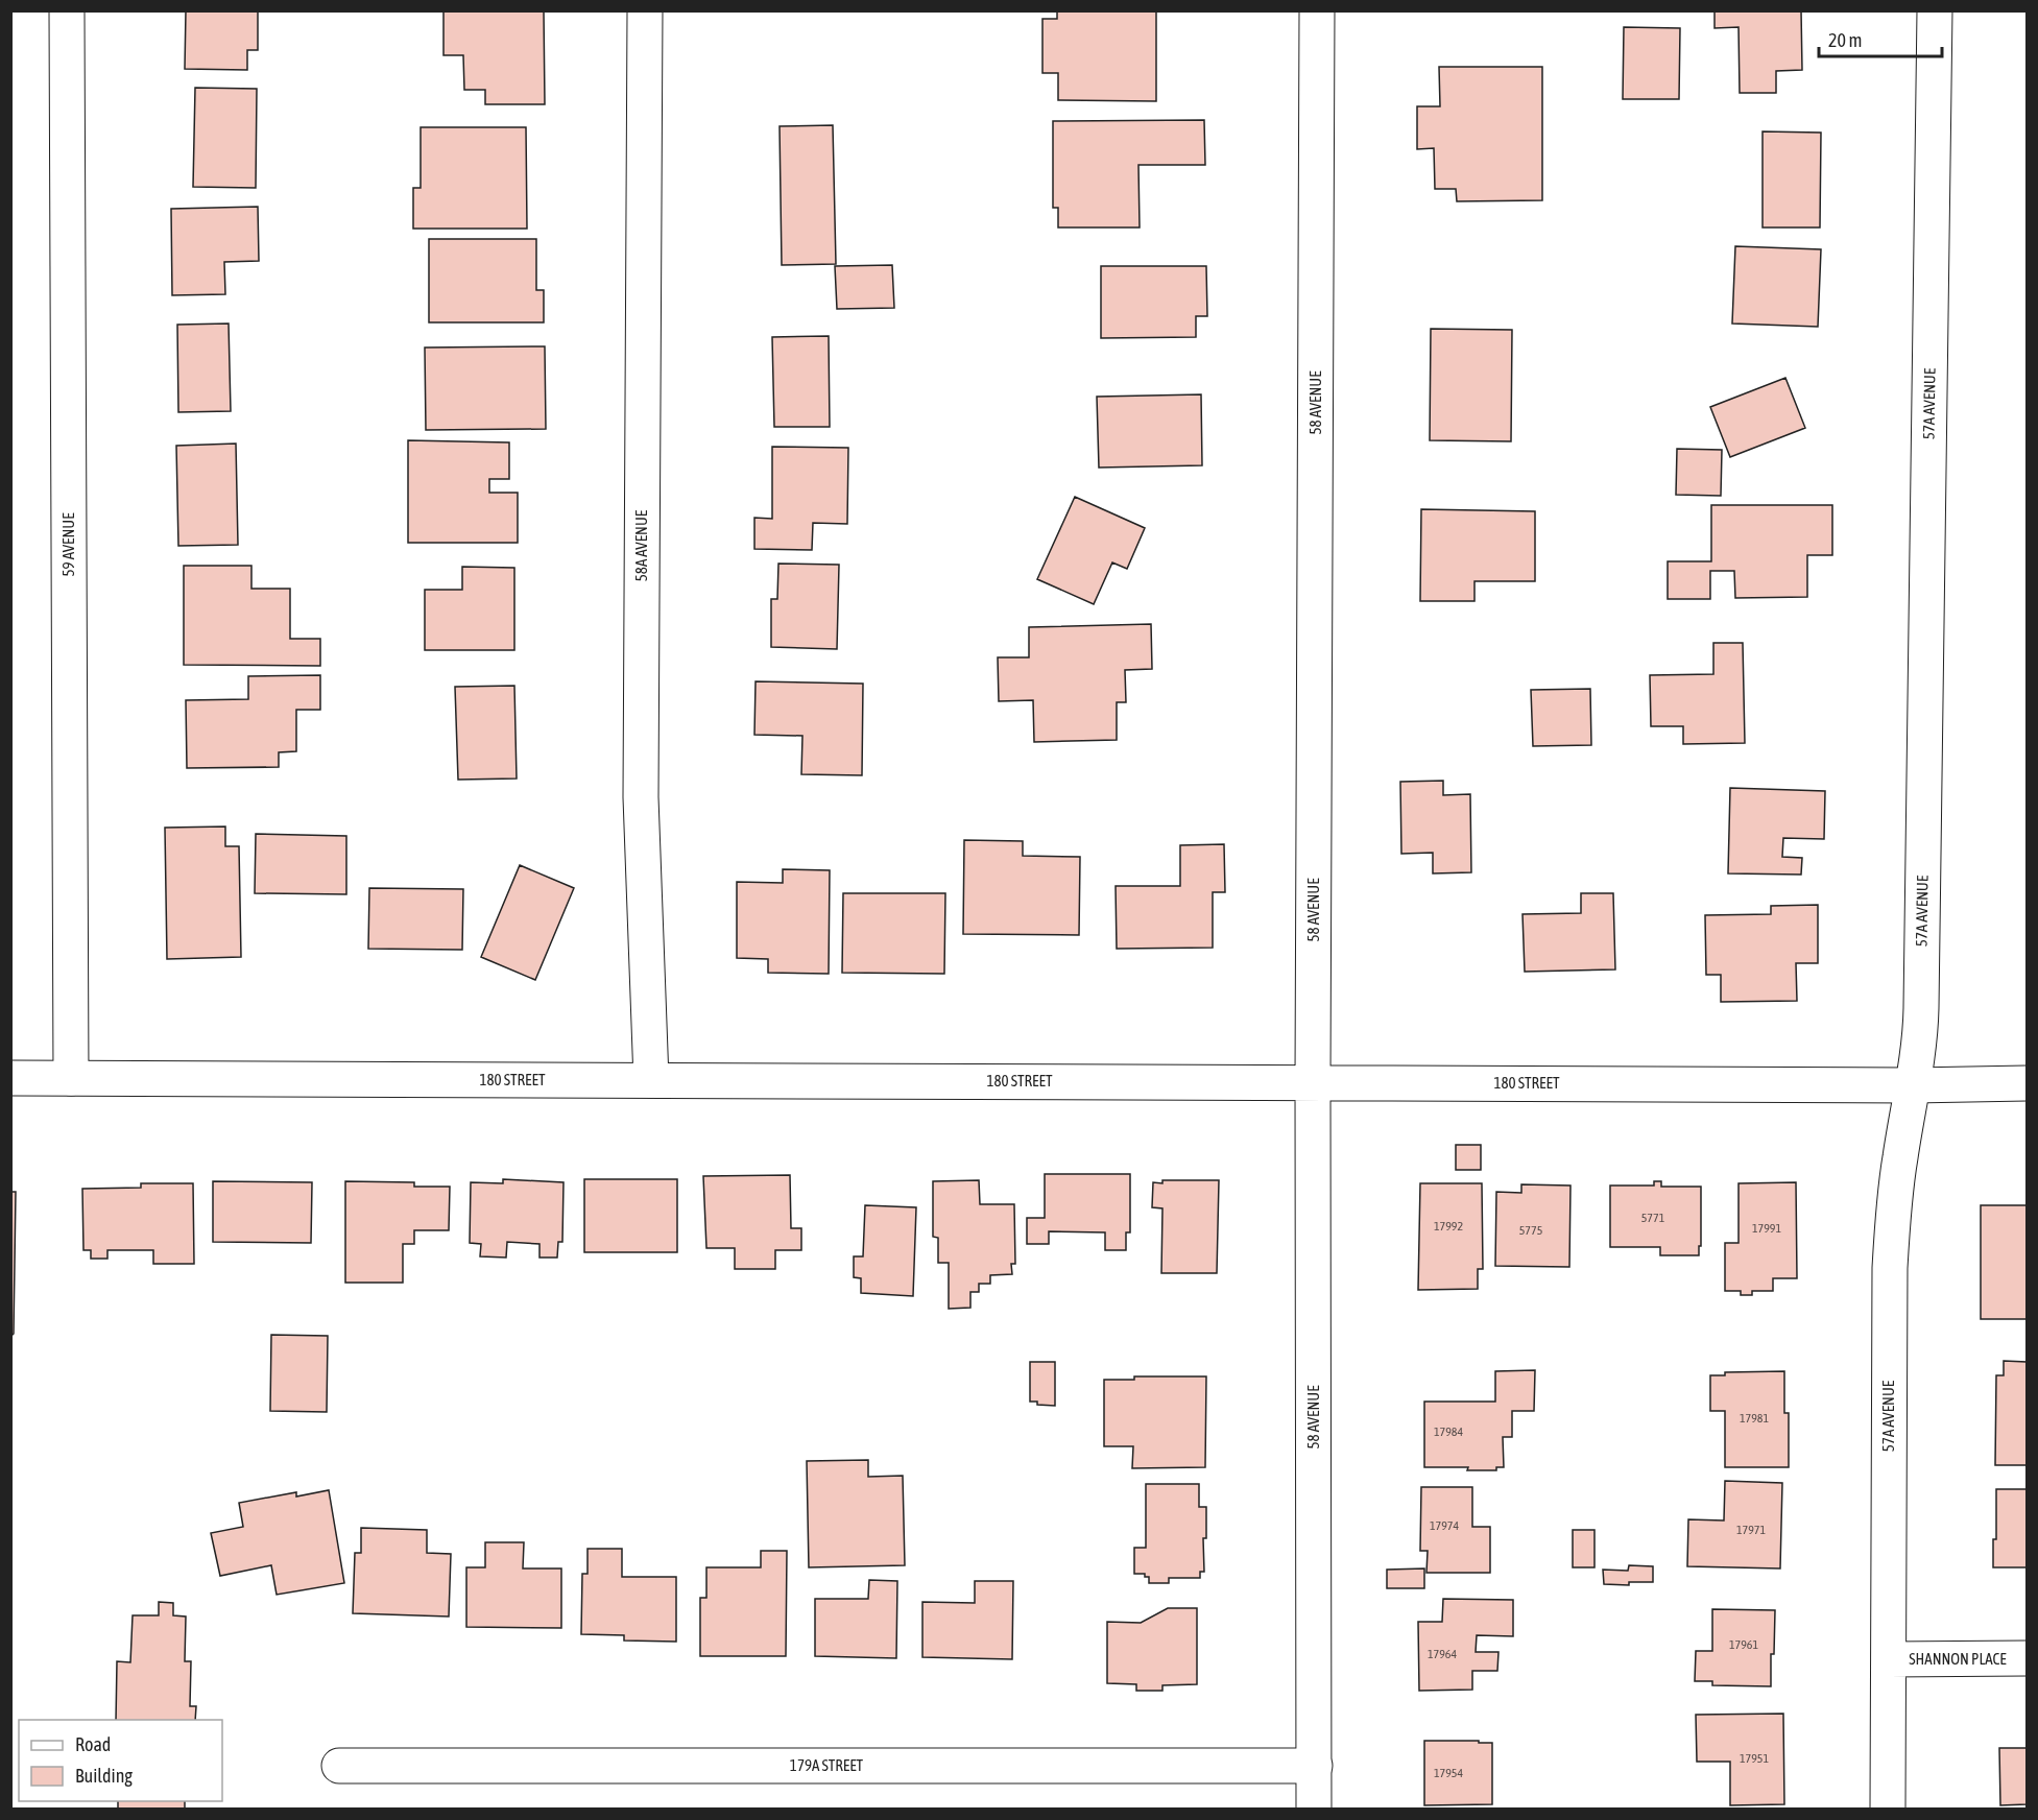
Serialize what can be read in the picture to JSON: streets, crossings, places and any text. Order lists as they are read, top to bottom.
{
  "streets": {
    "street": [
      "58 AVENUE",
      "57A AVENUE",
      "59 AVENUE",
      "58A AVENUE",
      "180 STREET",
      "SHANNON PLACE",
      "179A STREET"
    ]
  },
  "crossings": [
    ["58 AVENUE", "180 STREET"],
    ["58 AVENUE", "179A STREET"],
    ["57A AVENUE", "180 STREET"],
    ["57A AVENUE", "SHANNON PLACE"],
    ["59 AVENUE", "180 STREET"],
    ["58A AVENUE", "180 STREET"]
  ],
  "house_numbers": [
    "5771",
    "17992",
    "17991",
    "5775",
    "17981",
    "17984",
    "17974",
    "17971",
    "17961",
    "17964",
    "17951",
    "17954"
  ],
  "legend": ["Road", "Building"],
  "scale_bar": "20 m"
}
